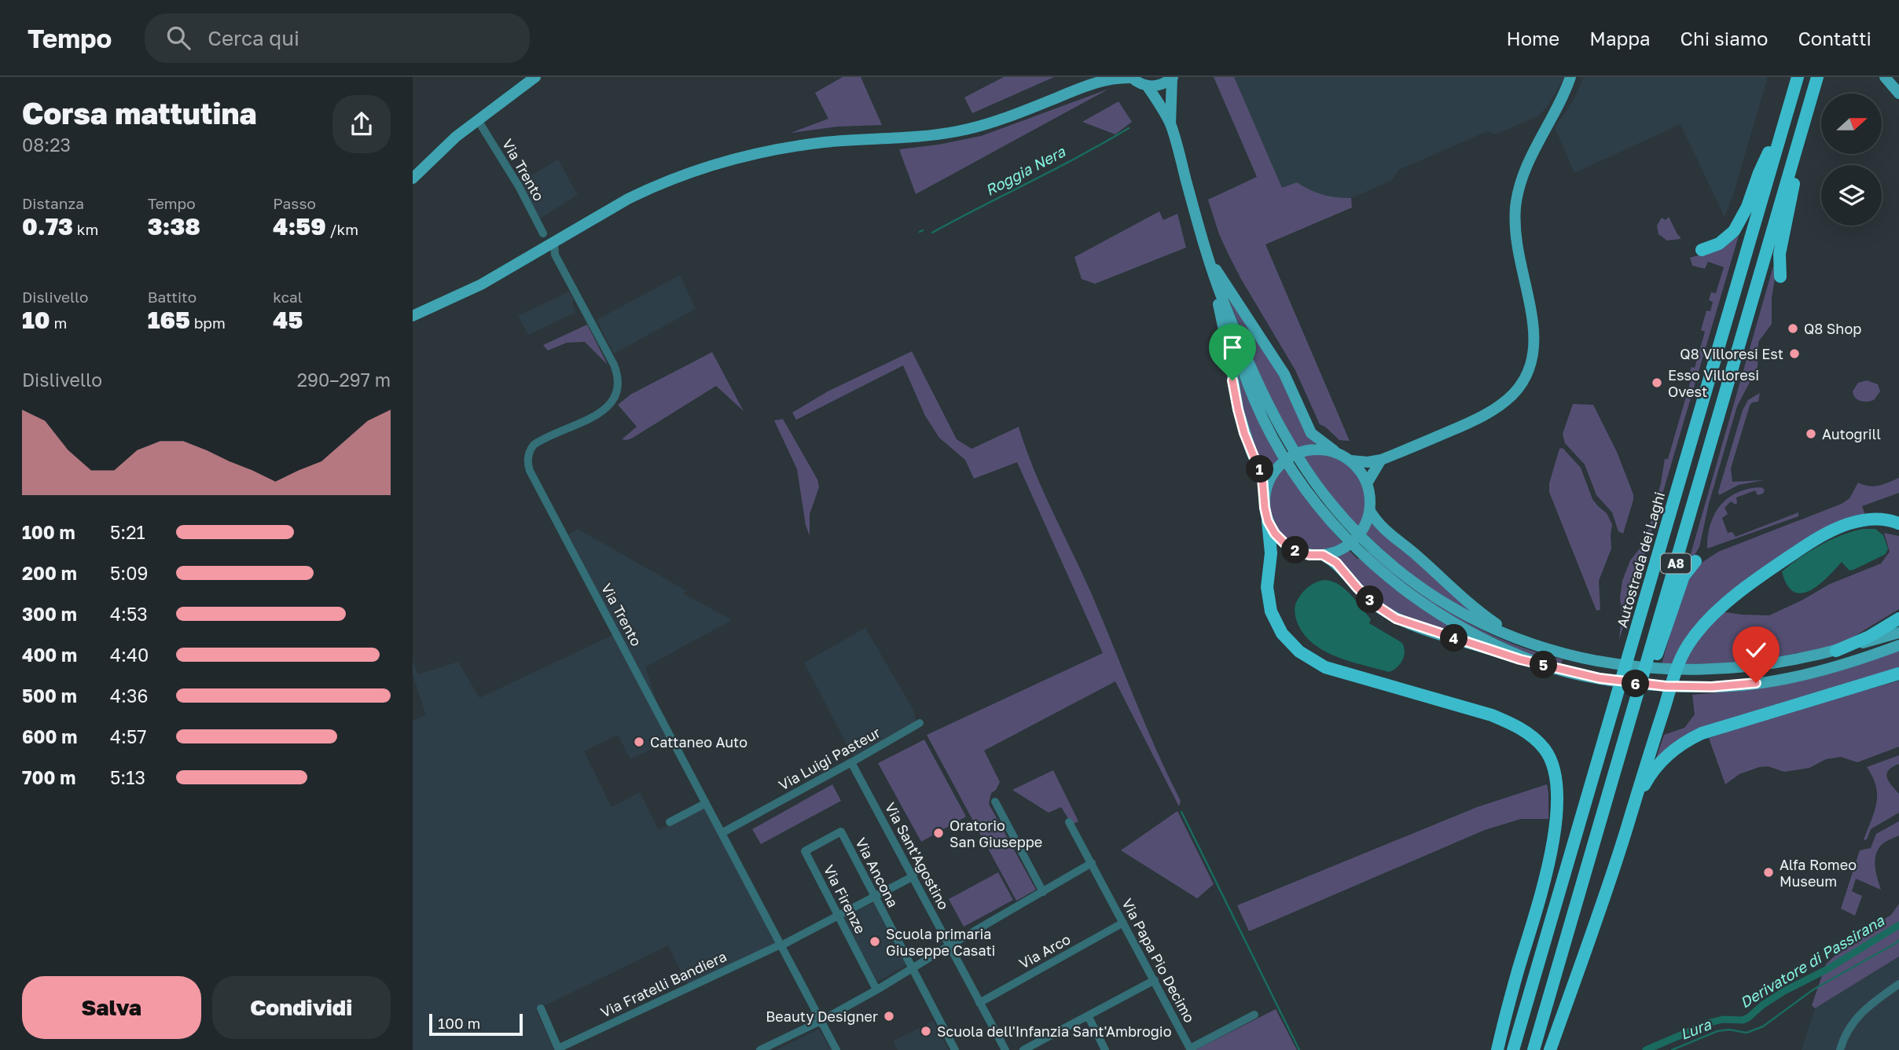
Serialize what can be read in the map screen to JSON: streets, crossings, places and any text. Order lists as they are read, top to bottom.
{
  "streets": {
    "highway": ["Autostrada dei Laghi", "A8"],
    "street": [
      "Via Trento",
      "Via Luigi Pasteur",
      "Via Sant'Agostino",
      "Via Ancona",
      "Via Firenze",
      "Via Arco",
      "Via Papa Pio Decimo",
      "Via Fratelli Bandiera"
    ]
  },
  "crossings": [
    ["Via Trento", "Via Luigi Pasteur"],
    ["Via Trento", "Via Fratelli Bandiera"],
    ["Via Luigi Pasteur", "Via Sant'Agostino"],
    ["Via Sant'Agostino", "Via Arco"],
    ["Via Sant'Agostino", "Via Fratelli Bandiera"],
    ["Via Ancona", "Via Firenze"],
    ["Via Ancona", "Via Fratelli Bandiera"],
    ["Via Firenze", "Via Fratelli Bandiera"],
    ["Via Arco", "Via Papa Pio Decimo"]
  ],
  "water": ["Roggia Nera", "Derivatore di Passirana", "Lura"],
  "places": [
    "Q8 Shop",
    "Q8 Villoresi Est",
    "Esso Villoresi Ovest",
    "Autogrill",
    "Cattaneo Auto",
    "Oratorio San Giuseppe",
    "Alfa Romeo Museum",
    "Scuola primaria Giuseppe Casati",
    "Beauty Designer",
    "Scuola dell'Infanzia Sant'Ambrogio"
  ],
  "scale_bar": "100 m",
  "north": "right",
  "page": {
    "header": "Tempo",
    "search": "Cerca qui",
    "nav": [
      "Home",
      "Mappa",
      "Chi siamo",
      "Contatti"
    ],
    "heading": ["Corsa mattutina", "08:23"],
    "stats": [
      ["Distanza", "0.73 km"],
      ["Tempo", "3:38"],
      ["Passo", "4:59 /km"],
      ["Dislivello", "10 m"],
      ["Battito", "165 bpm"],
      ["kcal", "45"]
    ],
    "chart": ["Dislivello", "290–297 m"],
    "pins": [
      "1",
      "2",
      "3",
      "4",
      "5",
      "6"
    ],
    "list": [
      {
        "name": "100 m",
        "note": "5:21"
      },
      {
        "name": "200 m",
        "note": "5:09"
      },
      {
        "name": "300 m",
        "note": "4:53"
      },
      {
        "name": "400 m",
        "note": "4:40"
      },
      {
        "name": "500 m",
        "note": "4:36"
      },
      {
        "name": "600 m",
        "note": "4:57"
      },
      {
        "name": "700 m",
        "note": "5:13"
      }
    ],
    "buttons": ["Salva", "Condividi"],
    "scale": "100 m"
  }
}
